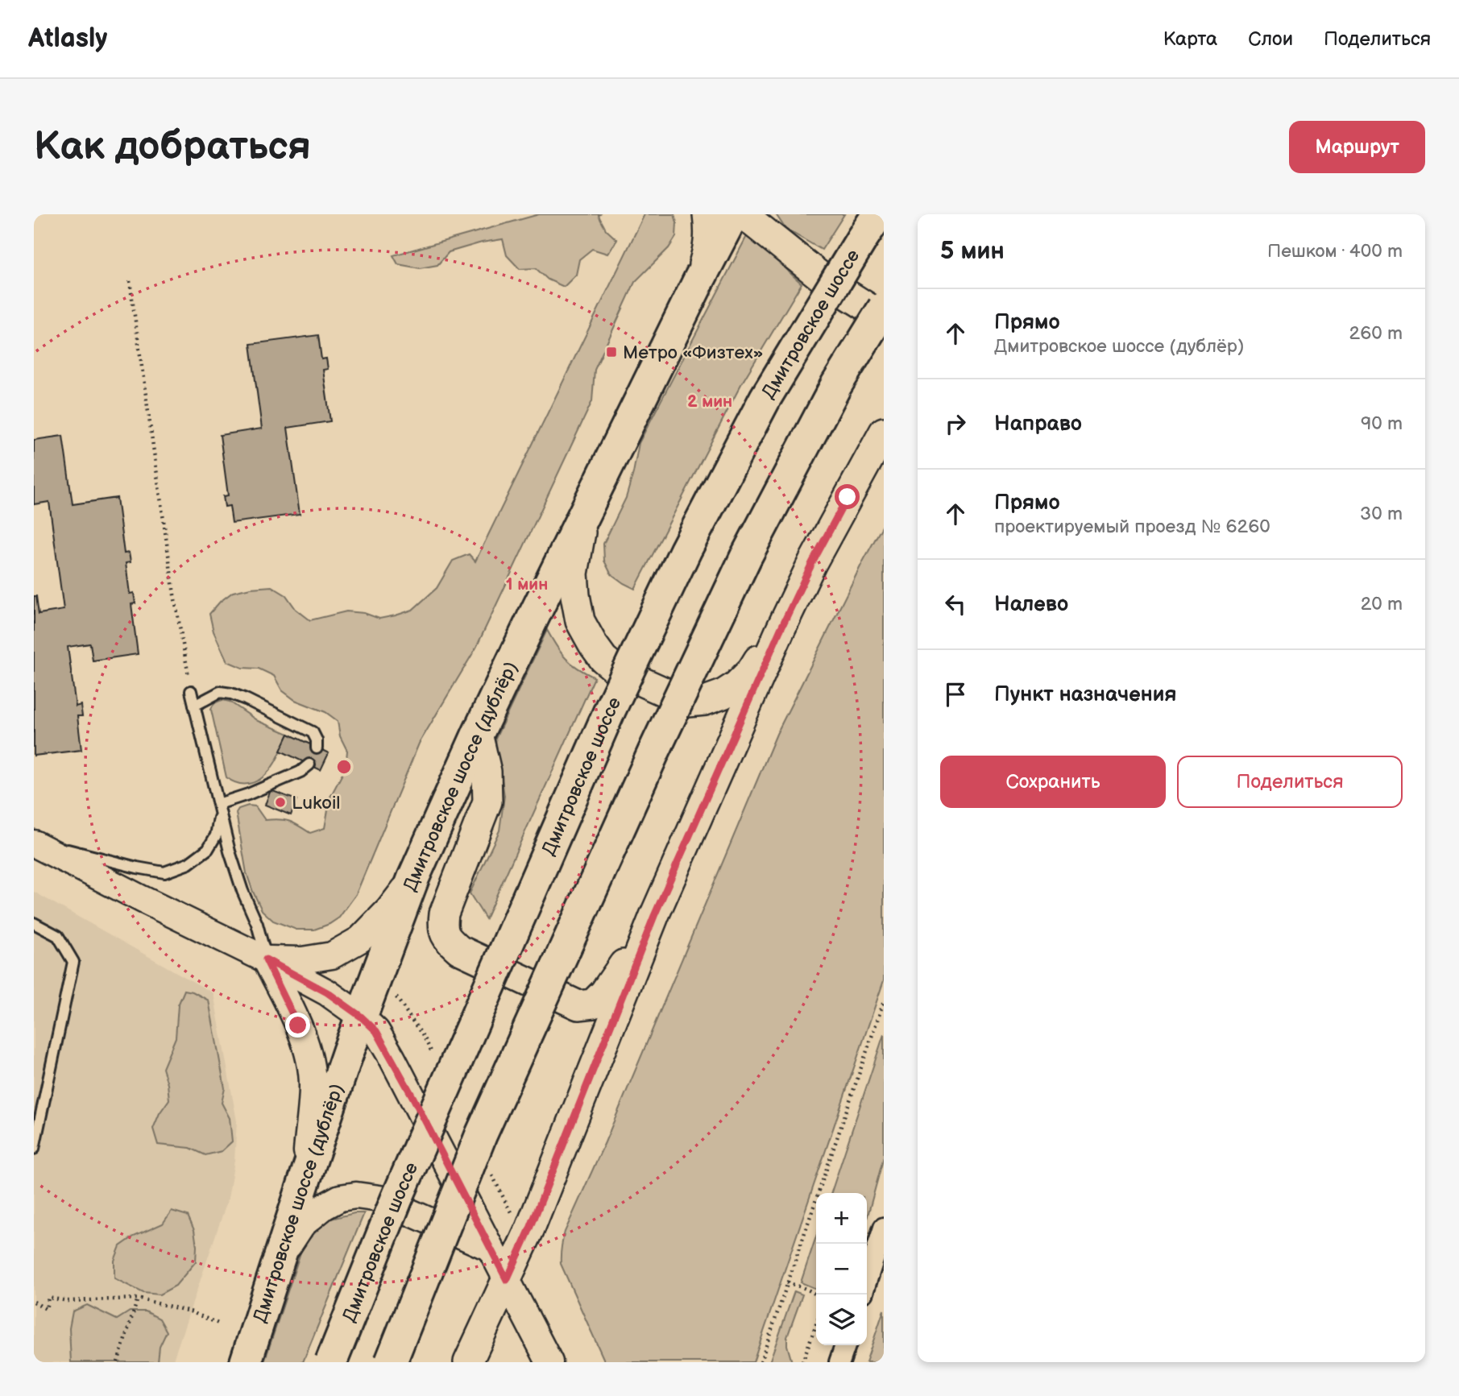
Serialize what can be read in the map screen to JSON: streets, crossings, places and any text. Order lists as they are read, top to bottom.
{
  "streets": {
    "highway": ["Дмитровское шоссе", "Дмитровское шоссе (дублёр)"]
  },
  "places": {
    "transit": ["Метро «Физтех»"],
    "other": ["Lukoil"]
  },
  "page": {
    "header": "Atlasly",
    "nav": ["Карта", "Слои", "Поделиться"],
    "buttons": [
      "Маршрут",
      ["Сохранить", "Поделиться"]
    ],
    "title": "Как добраться",
    "heading": ["5 мин", "Пешком · 400 m"],
    "list": [
      ["Прямо", "Дмитровское шоссе (дублёр)", "260 m"],
      ["Направо", "90 m"],
      ["Прямо", "проектируемый проезд № 6260", "30 m"],
      ["Налево", "20 m"],
      "Пункт назначения"
    ],
    "map_buttons": ["+", "−"]
  },
  "rings": ["2 мин", "1 мин"]
}
